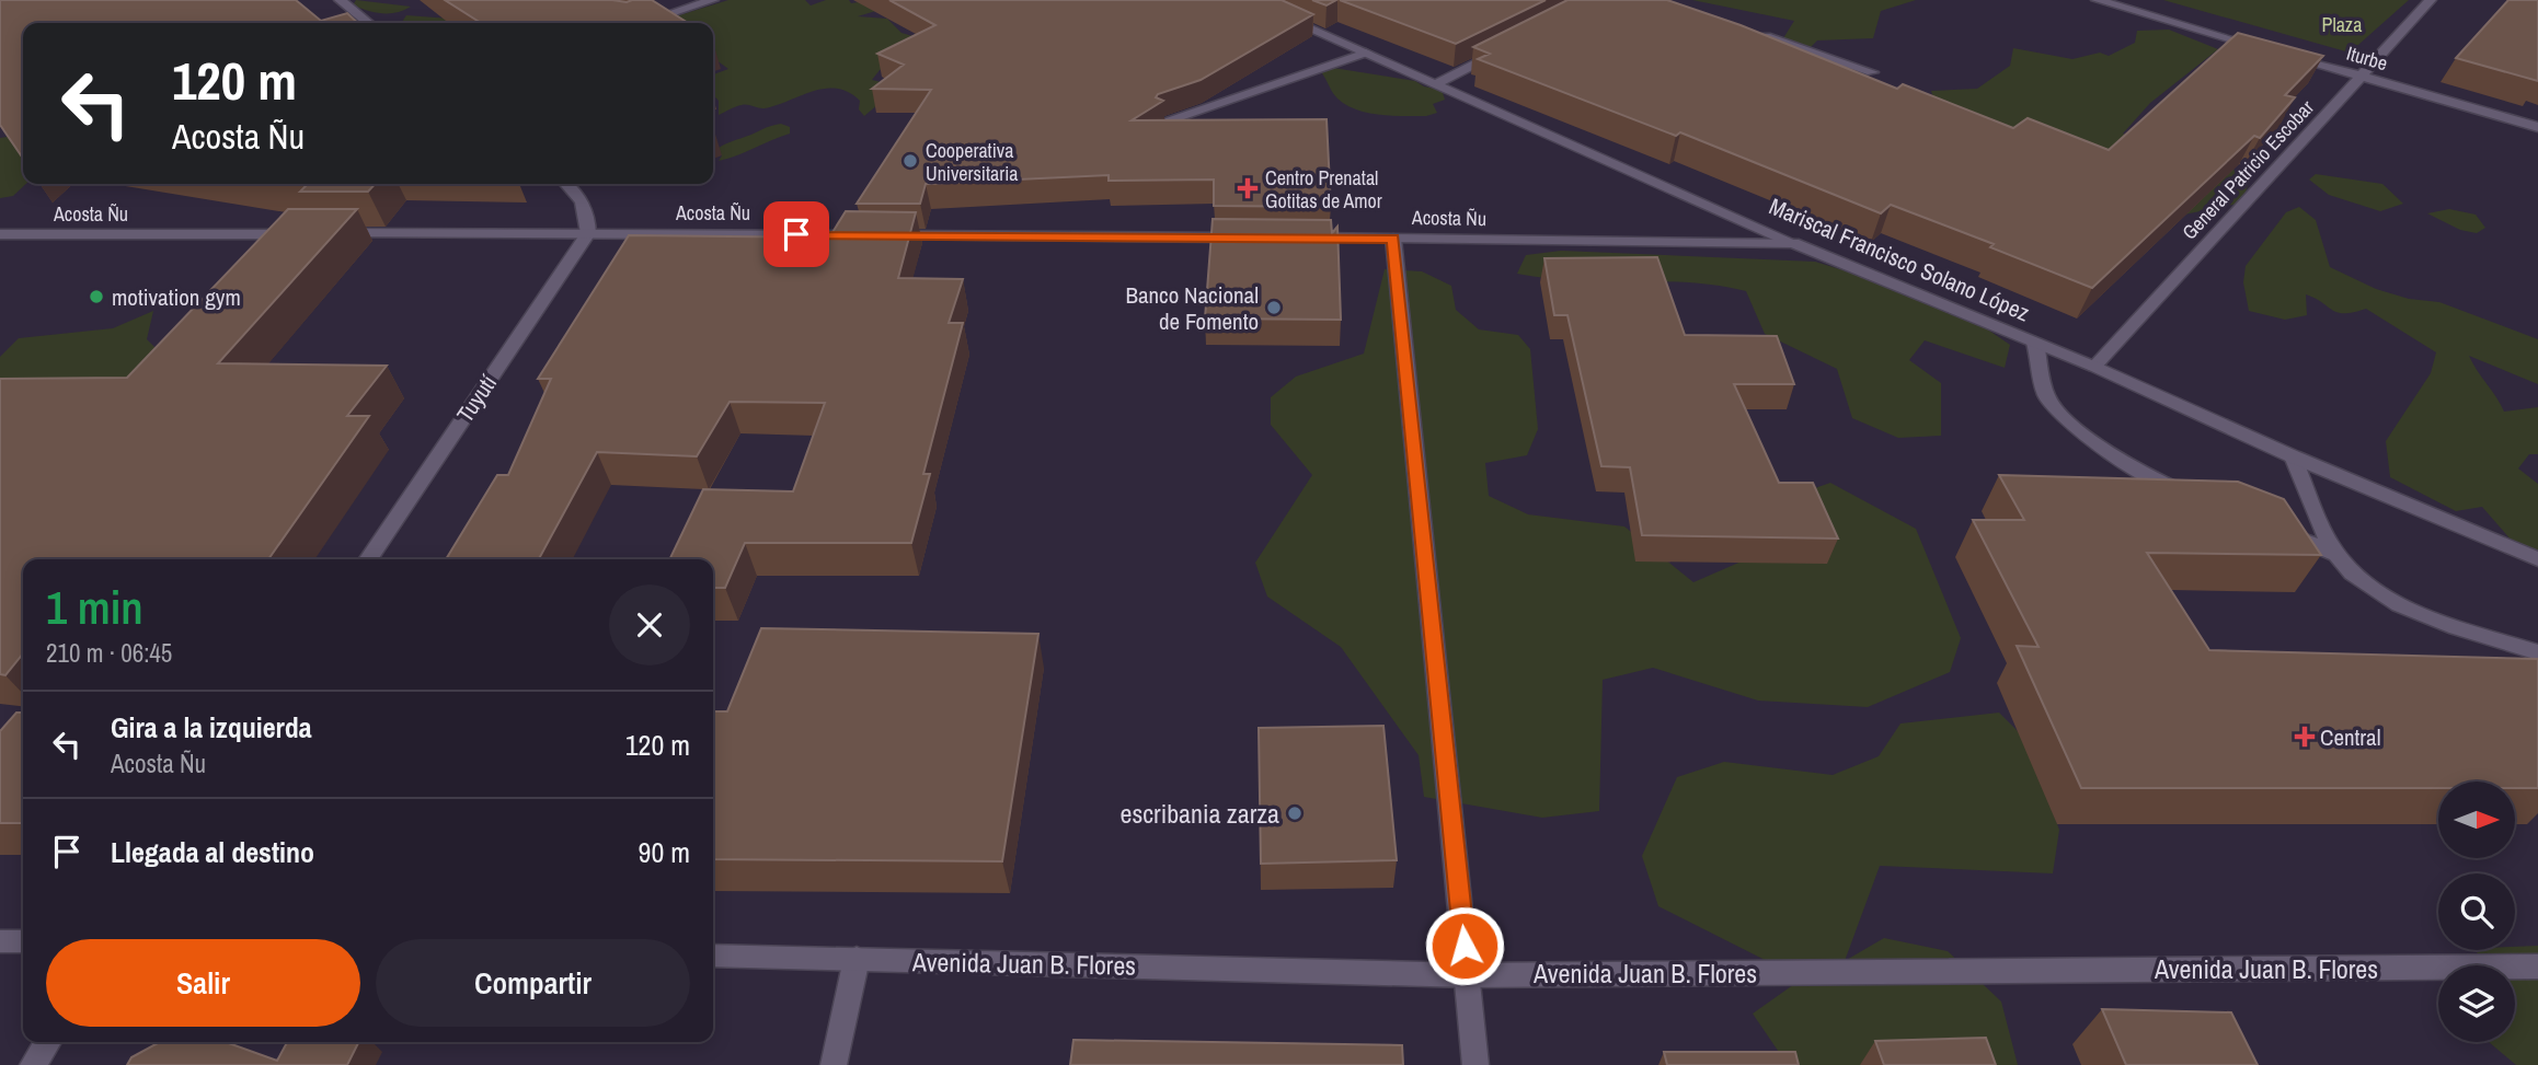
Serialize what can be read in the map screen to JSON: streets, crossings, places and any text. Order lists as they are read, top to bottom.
{
  "streets": {
    "street": [
      "Iturbe",
      "General Patricio Escobar",
      "Acosta Ñu",
      "Mariscal Francisco Solano López",
      "Tuyutí",
      "Avenida Juan B. Flores"
    ]
  },
  "crossings": [
    ["Iturbe", "General Patricio Escobar"],
    ["General Patricio Escobar", "Mariscal Francisco Solano López"],
    ["Acosta Ñu", "Mariscal Francisco Solano López"],
    ["Acosta Ñu", "Tuyutí"]
  ],
  "parks": ["Plaza"],
  "places": {
    "other": [
      "Cooperativa Universitaria",
      "motivation gym",
      "Banco Nacional de Fomento",
      "escribania zarza"
    ],
    "health": ["Centro Prenatal Gotitas de Amor", "Central"]
  },
  "north": "right",
  "page": {
    "turn": ["120 m", "Acosta Ñu"],
    "heading": ["1 min", "210 m · 06:45"],
    "list": [
      {
        "name": "Gira a la izquierda",
        "note": "Acosta Ñu",
        "value": "120 m"
      },
      {
        "name": "Llegada al destino",
        "value": "90 m"
      }
    ],
    "buttons": ["Salir", "Compartir"]
  }
}
